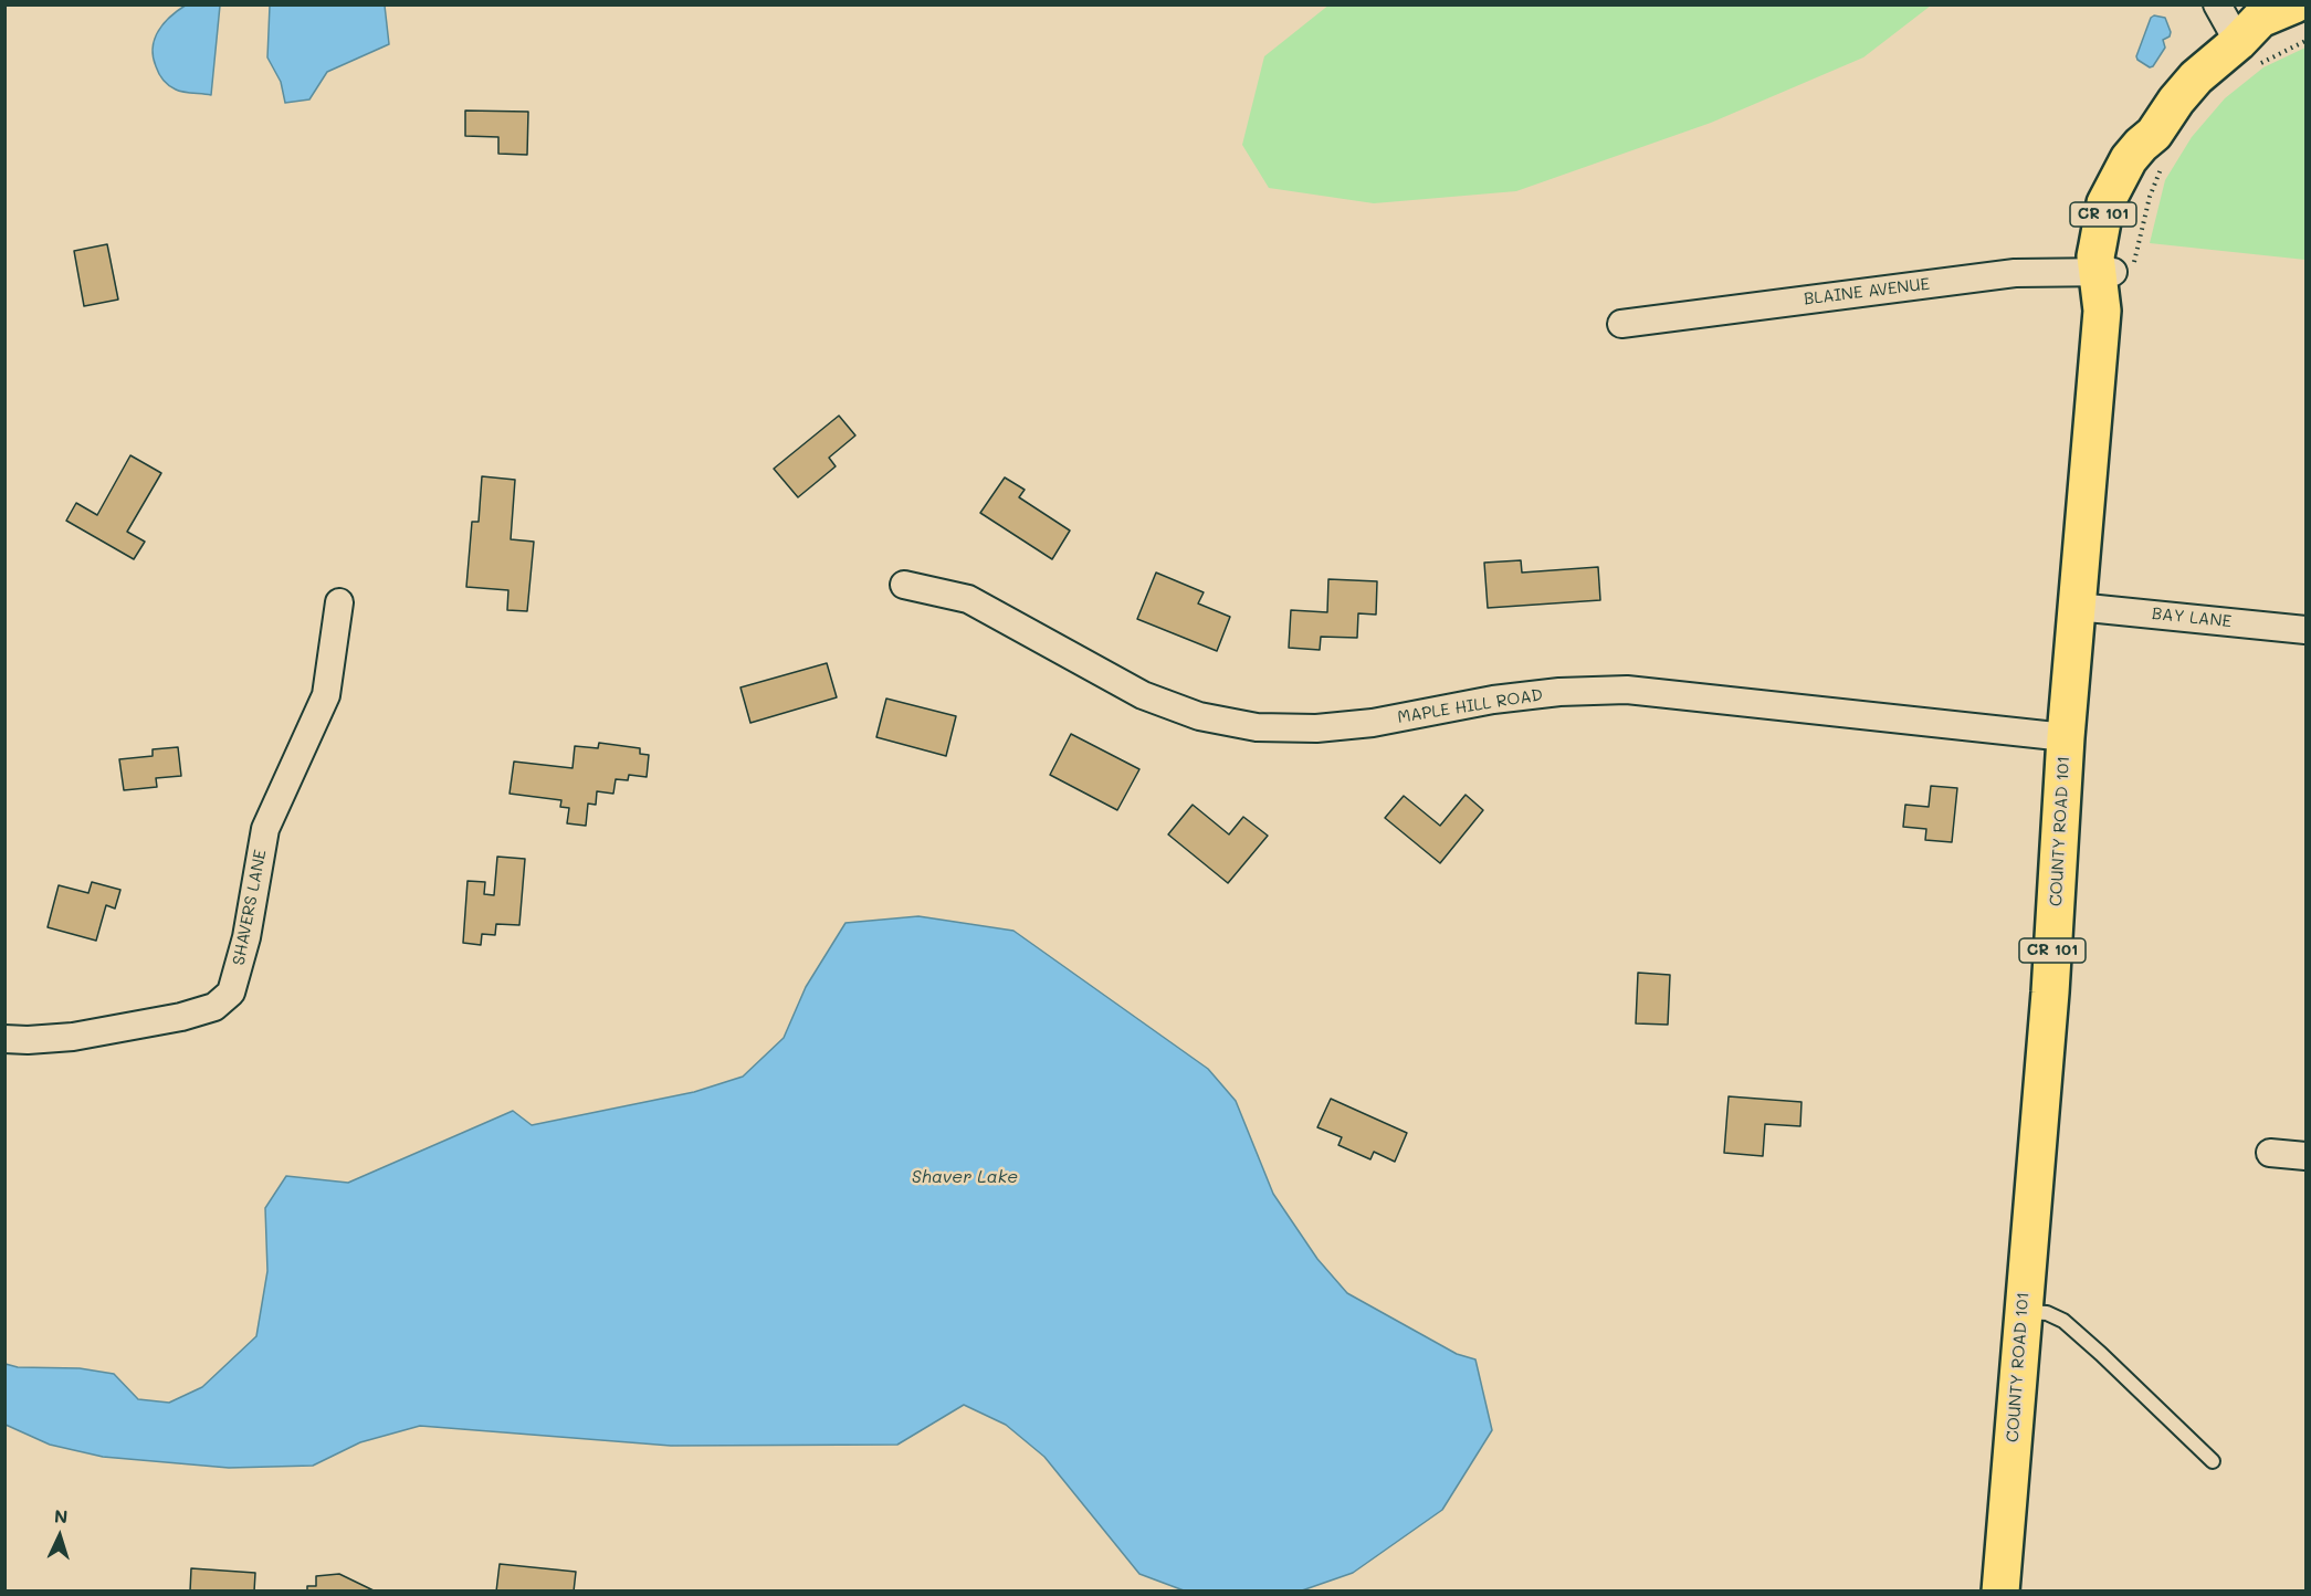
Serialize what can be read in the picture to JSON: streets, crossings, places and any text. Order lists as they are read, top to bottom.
{
  "streets": {
    "main road": ["CR 101", "COUNTY ROAD 101"],
    "street": [
      "BLAINE AVENUE",
      "BAY LANE",
      "MAPLE HILL ROAD",
      "SHAVERS LANE"
    ]
  },
  "crossings": [
    ["BLAINE AVENUE", "COUNTY ROAD 101"],
    ["BAY LANE", "COUNTY ROAD 101"],
    ["MAPLE HILL ROAD", "COUNTY ROAD 101"]
  ],
  "water": ["Shaver Lake"],
  "north": "top"
}
